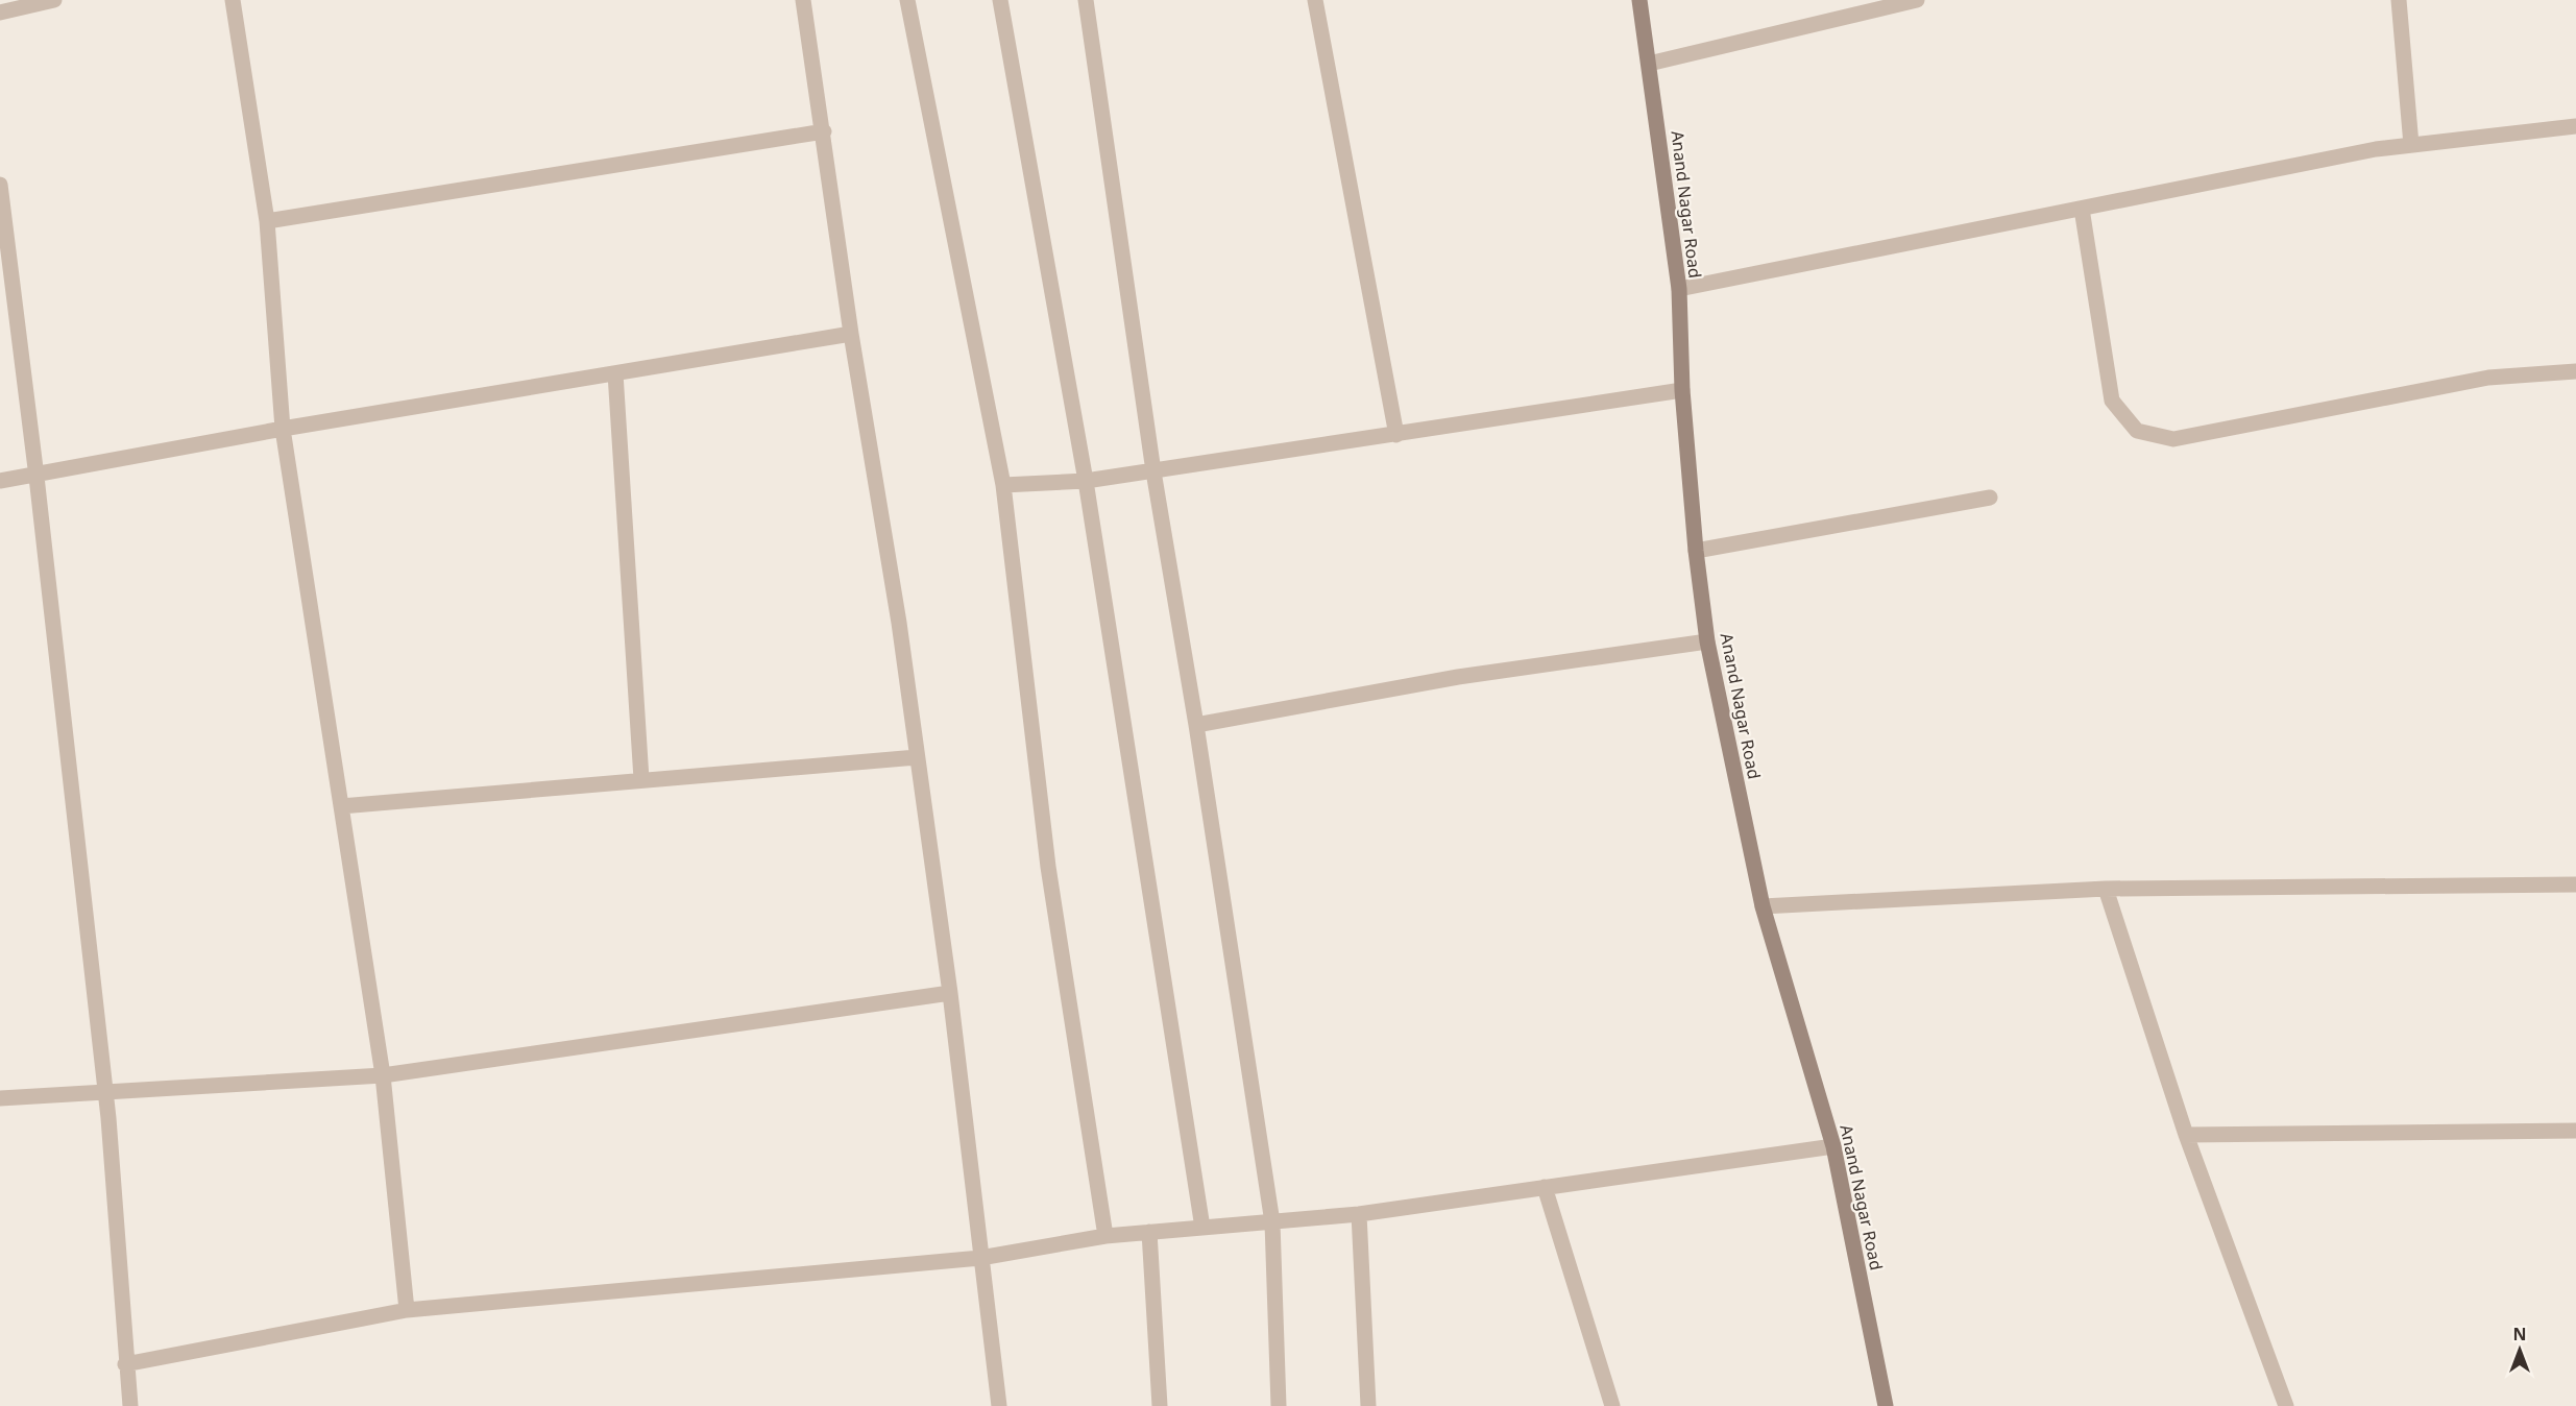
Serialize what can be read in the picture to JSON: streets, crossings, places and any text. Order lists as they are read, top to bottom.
{
  "streets": {
    "street": ["Anand Nagar Road"]
  },
  "north": "top"
}
